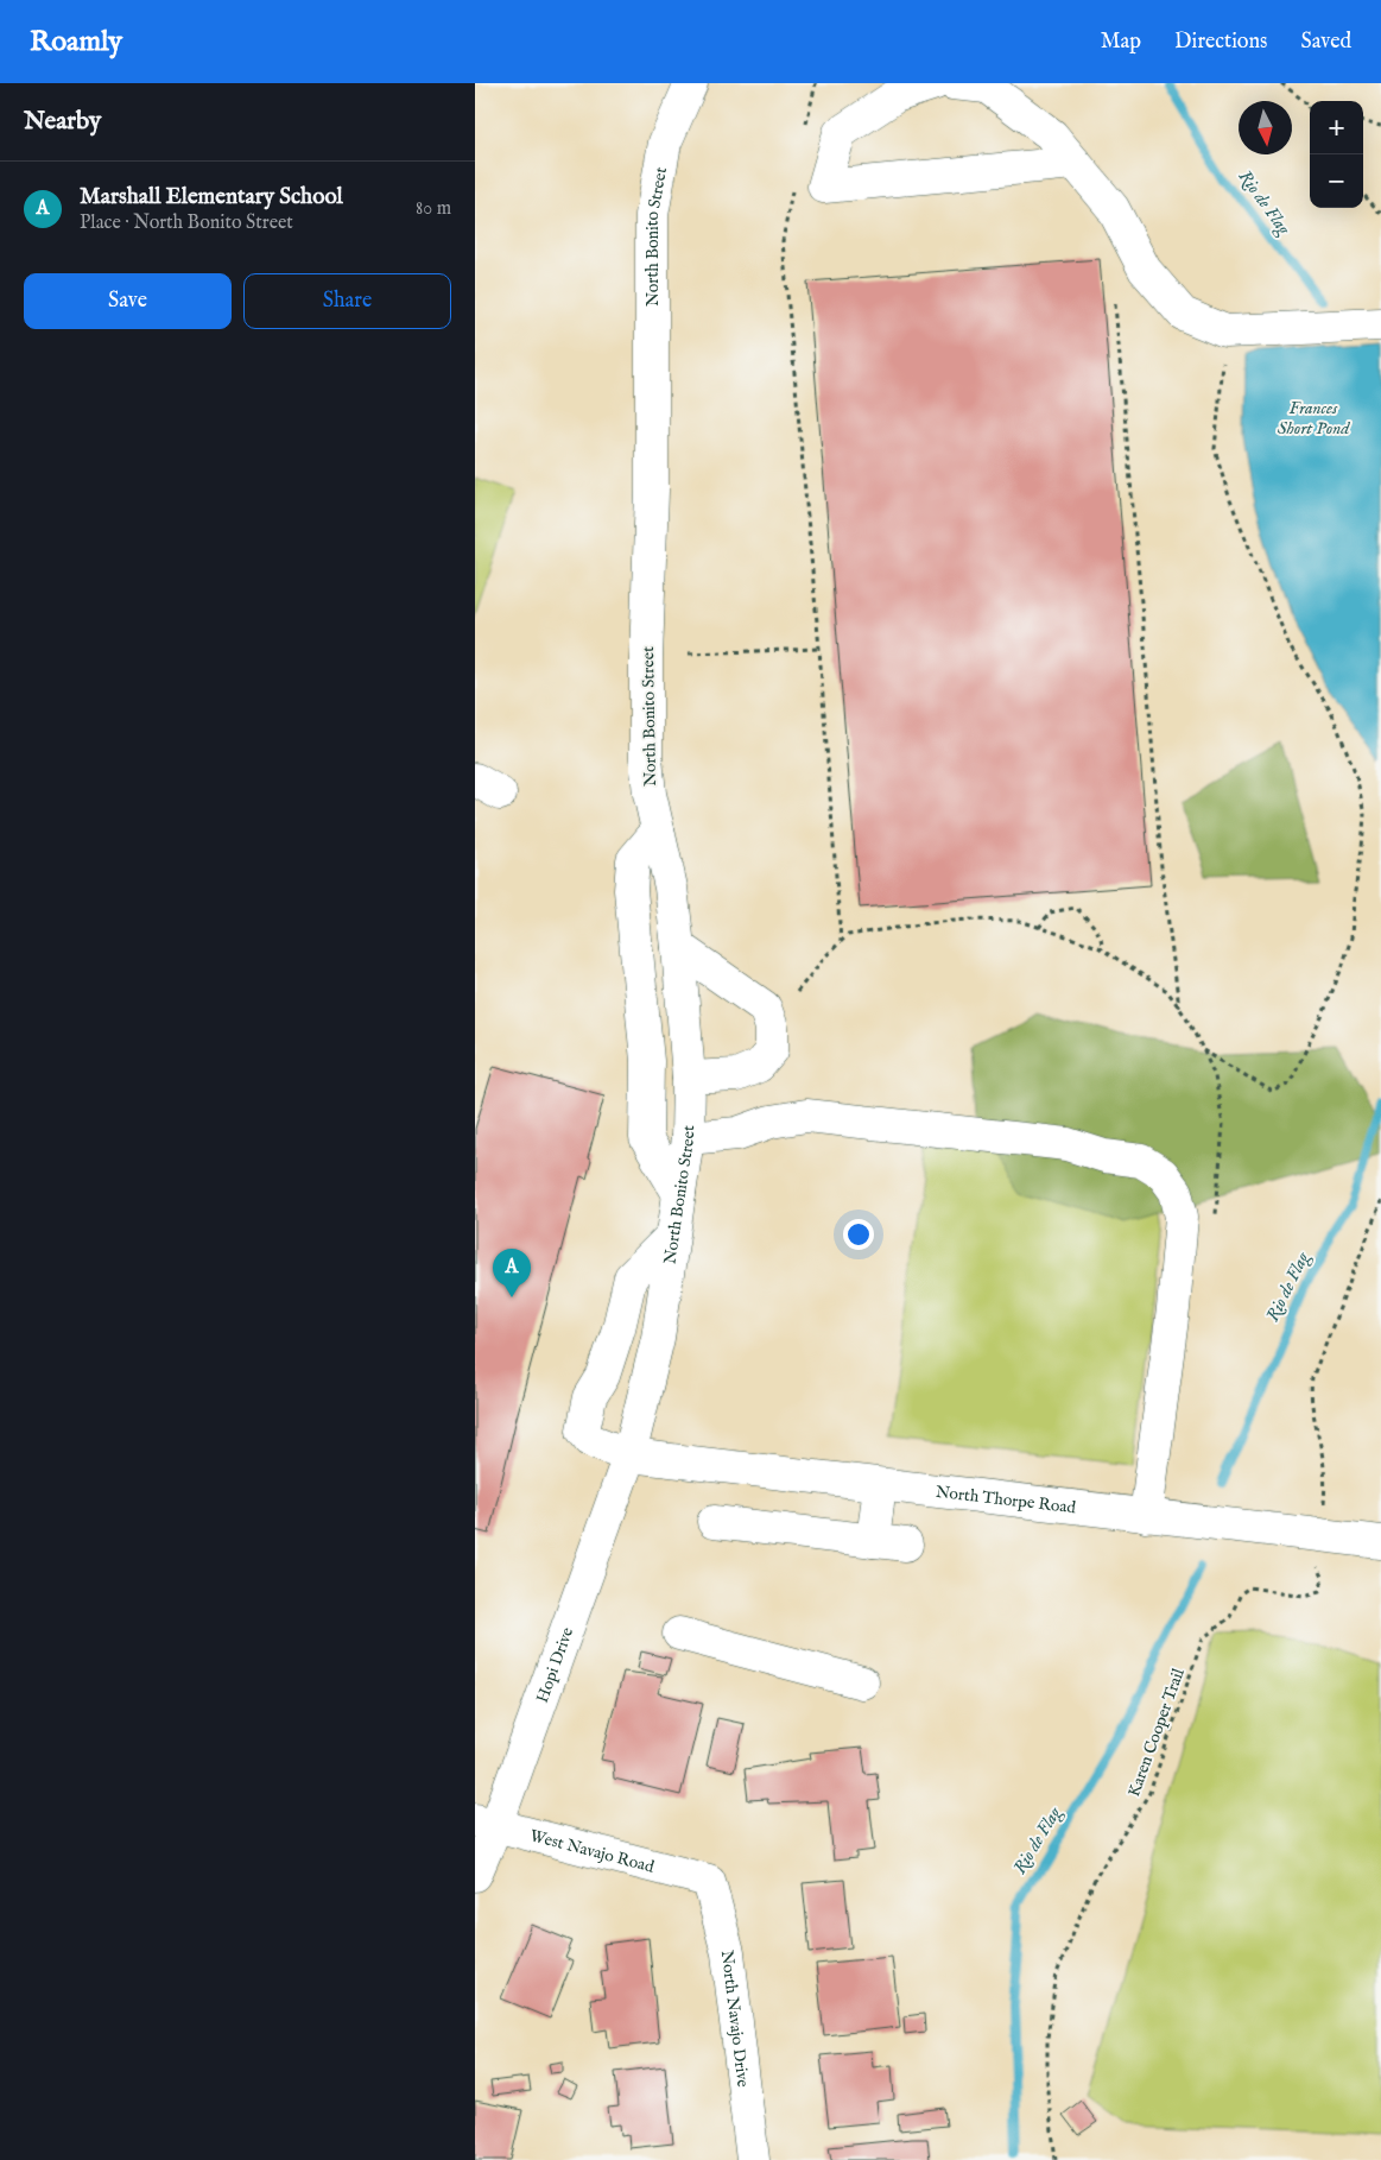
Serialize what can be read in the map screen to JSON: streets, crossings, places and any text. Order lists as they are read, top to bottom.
{
  "streets": {
    "street": [
      "North Bonito Street",
      "North Thorpe Road",
      "Hopi Drive",
      "West Navajo Road",
      "North Navajo Drive"
    ],
    "path": ["Karen Cooper Trail"]
  },
  "crossings": [
    ["North Bonito Street", "North Thorpe Road"],
    ["North Bonito Street", "Hopi Drive"],
    ["North Thorpe Road", "Hopi Drive"],
    ["Hopi Drive", "West Navajo Road"],
    ["West Navajo Road", "North Navajo Drive"]
  ],
  "water": ["Rio de Flag", "Frances Short Pond"],
  "north": "bottom",
  "page": {
    "header": "Roamly",
    "nav": ["Map", "Directions", "Saved"],
    "heading": "Nearby",
    "map_buttons": ["+", "−"],
    "list": [
      {
        "mark": "A",
        "name": "Marshall Elementary School",
        "note": "Place · North Bonito Street",
        "value": "80 m"
      }
    ],
    "buttons": ["Save", "Share"],
    "pins": "A"
  }
}
